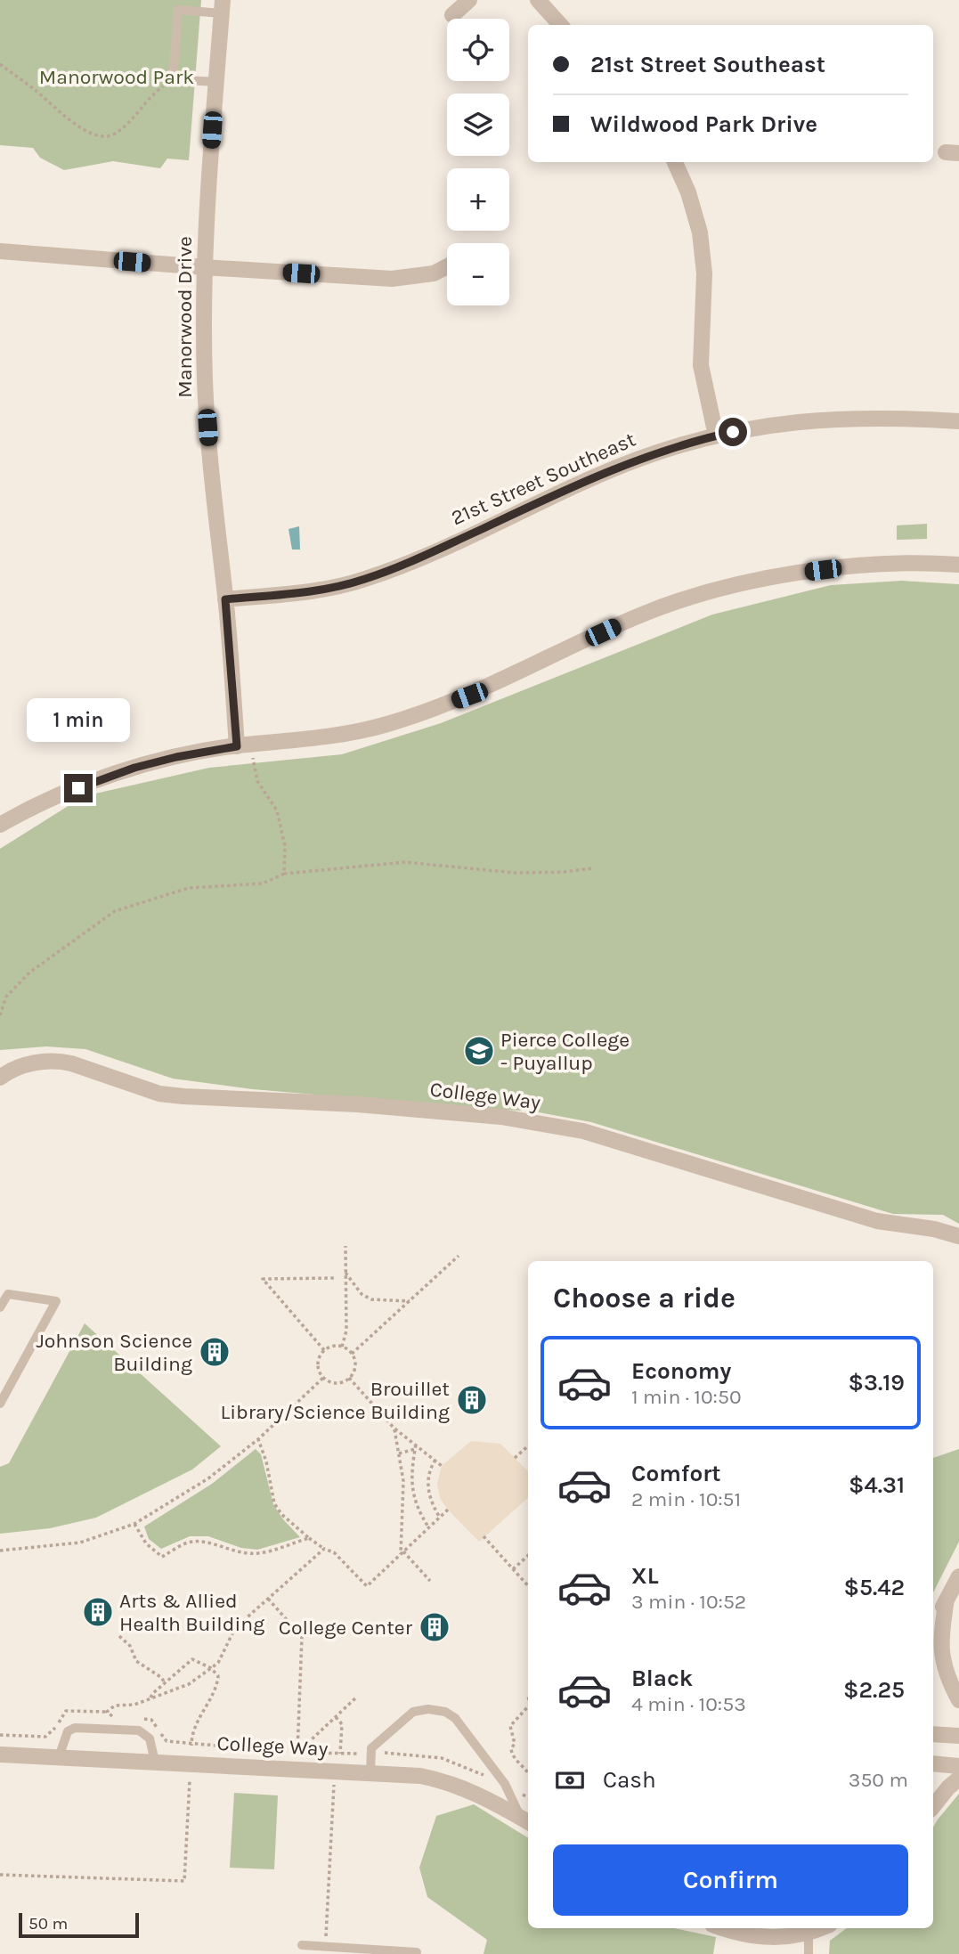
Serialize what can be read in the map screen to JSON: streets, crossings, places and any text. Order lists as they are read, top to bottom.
{
  "streets": {
    "street": ["Manorwood Drive", "21st Street Southeast", "College Way"]
  },
  "crossings": [
    ["Manorwood Drive", "21st Street Southeast"]
  ],
  "parks": ["Manorwood Park"],
  "places": {
    "school or university": ["Pierce College - Puyallup"],
    "building": [
      "Johnson Science Building",
      "Brouillet Library/Science Building",
      "Arts & Allied Health Building",
      "College Center"
    ]
  },
  "scale_bar": "50 m",
  "page": {
    "map_buttons": ["+", "−"],
    "banner": ["21st Street Southeast", "Wildwood Park Drive"],
    "bubble": "1 min",
    "heading": "Choose a ride",
    "list": [
      {
        "name": "Economy",
        "note": "1 min · 10:50",
        "value": "$3.19"
      },
      {
        "name": "Comfort",
        "note": "2 min · 10:51",
        "value": "$4.31"
      },
      {
        "name": "XL",
        "note": "3 min · 10:52",
        "value": "$5.42"
      },
      {
        "name": "Black",
        "note": "4 min · 10:53",
        "value": "$2.25"
      }
    ],
    "pay": ["Cash", "350 m"],
    "buttons": "Confirm",
    "scale": "50 m"
  }
}
